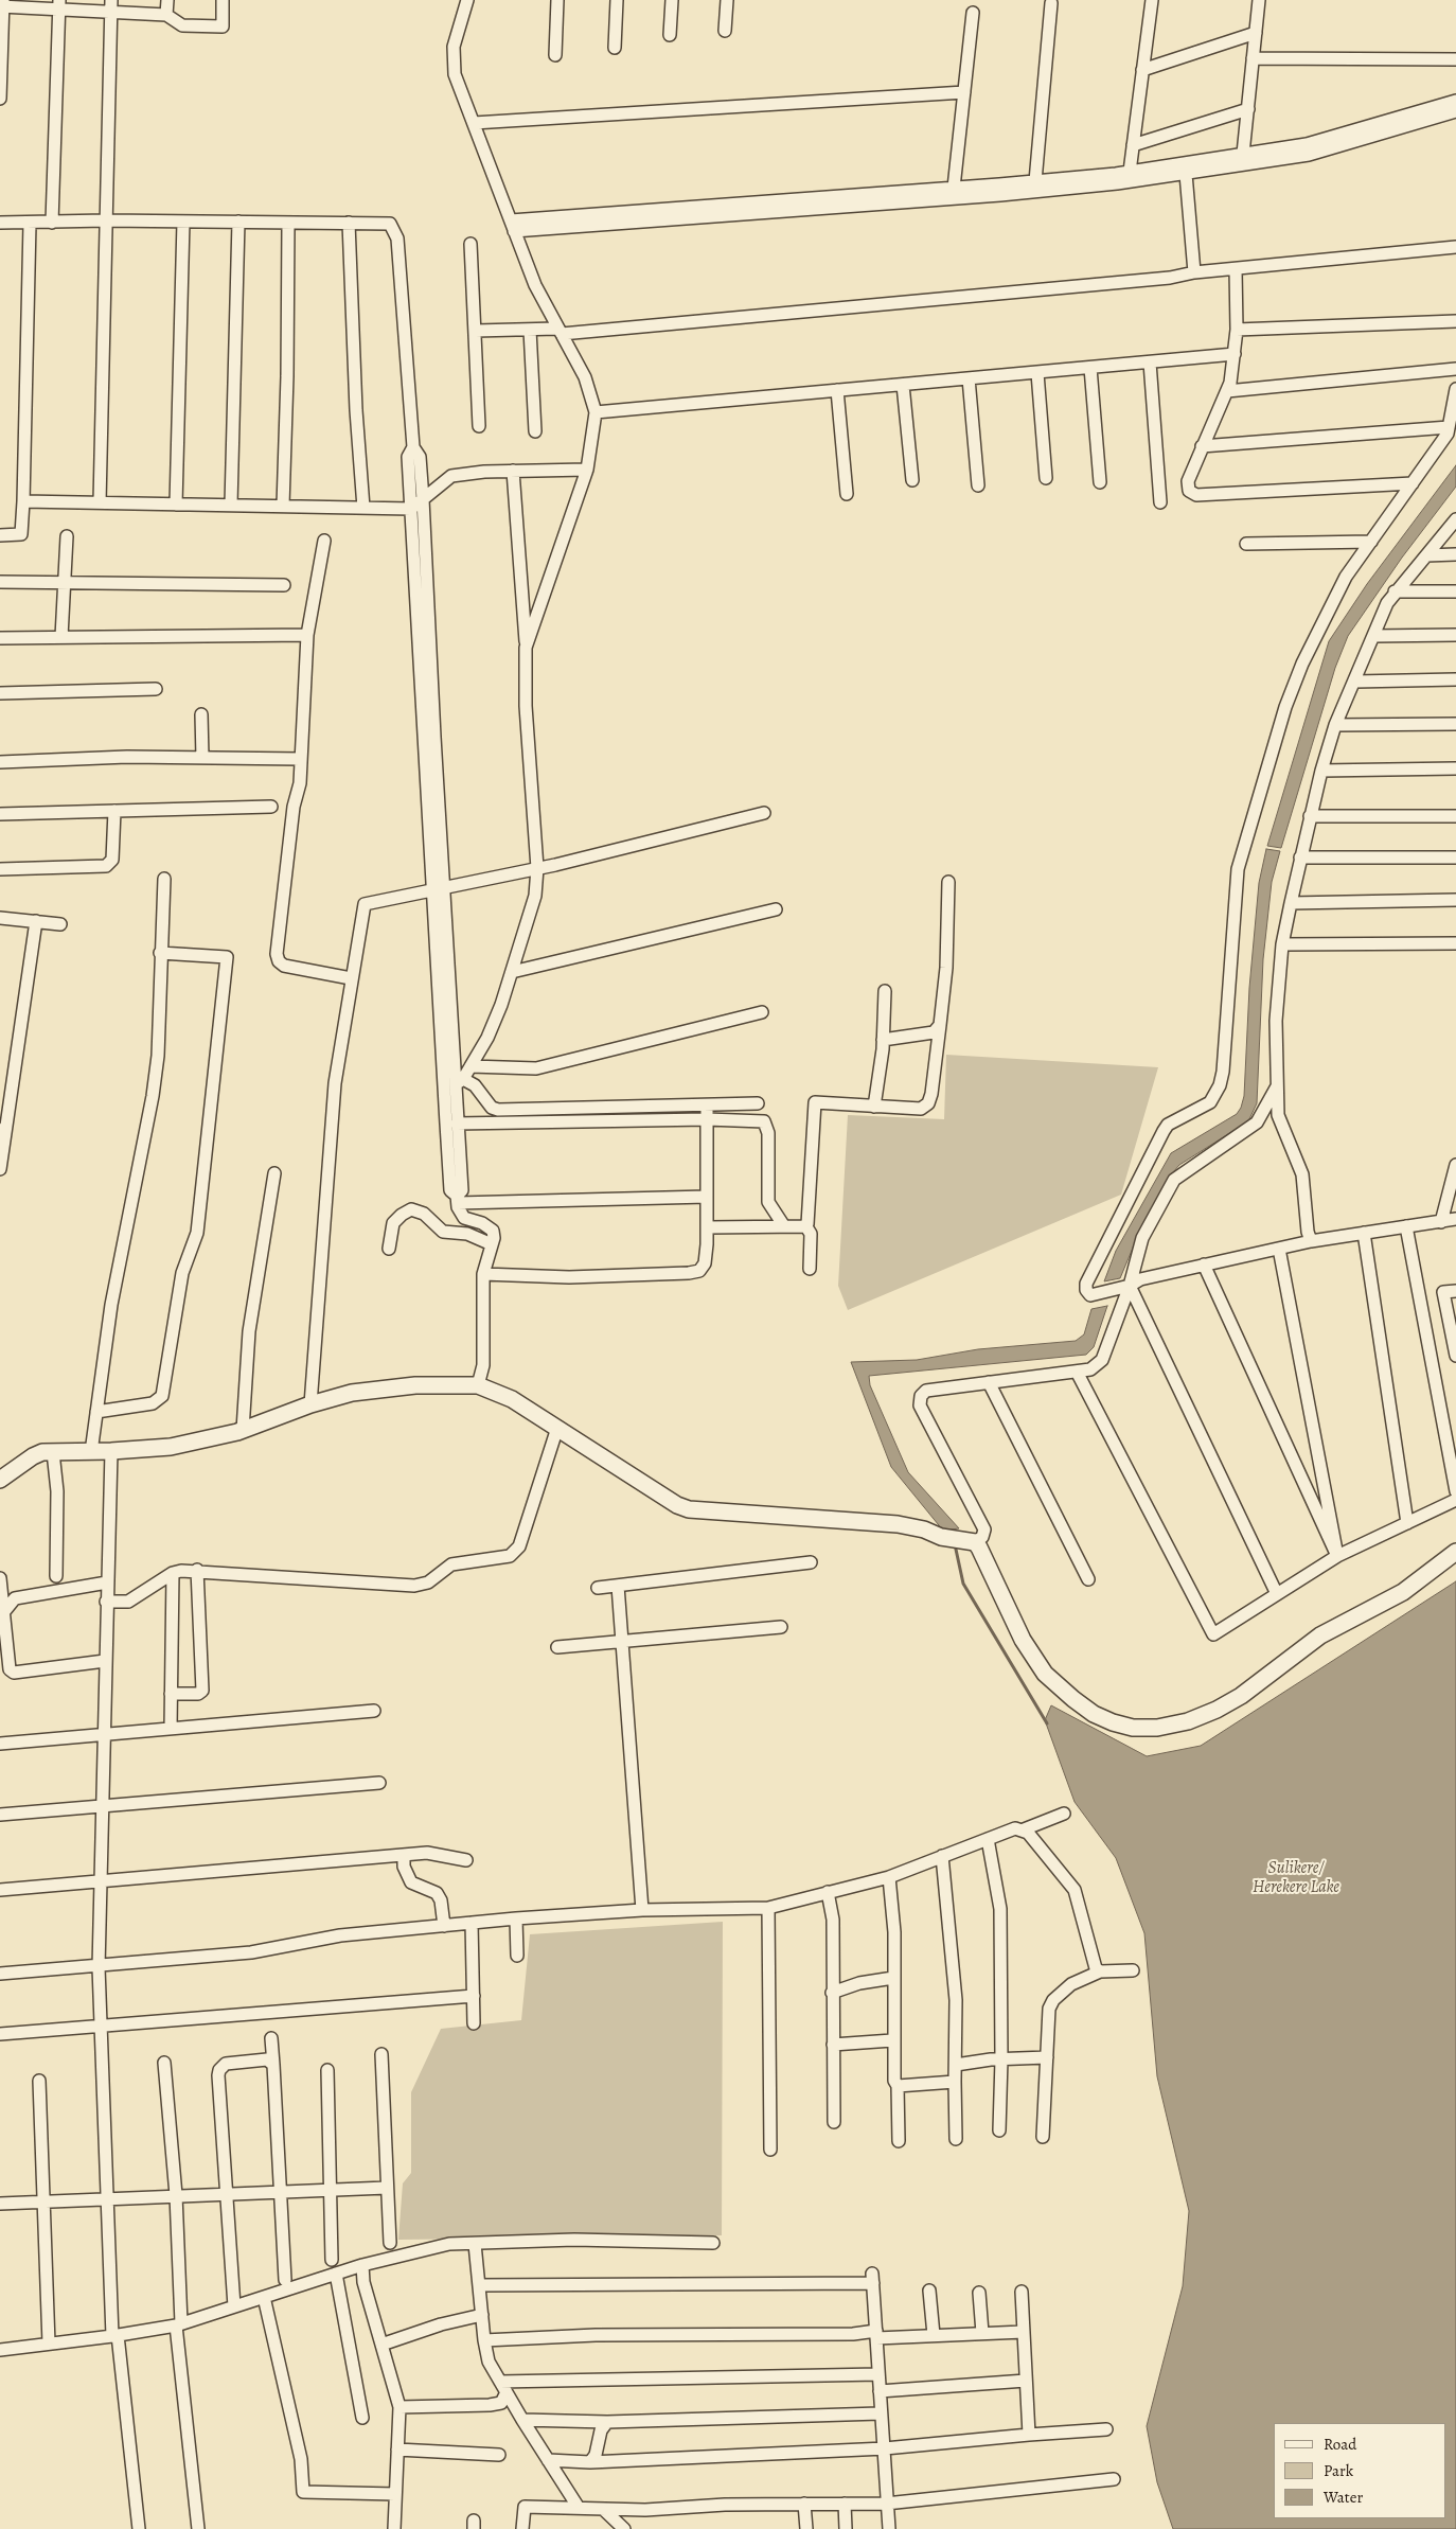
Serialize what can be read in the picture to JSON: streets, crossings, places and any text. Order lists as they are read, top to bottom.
{
  "water": ["Sulikere/ Herekere Lake"],
  "legend": ["Road", "Park", "Water"]
}
